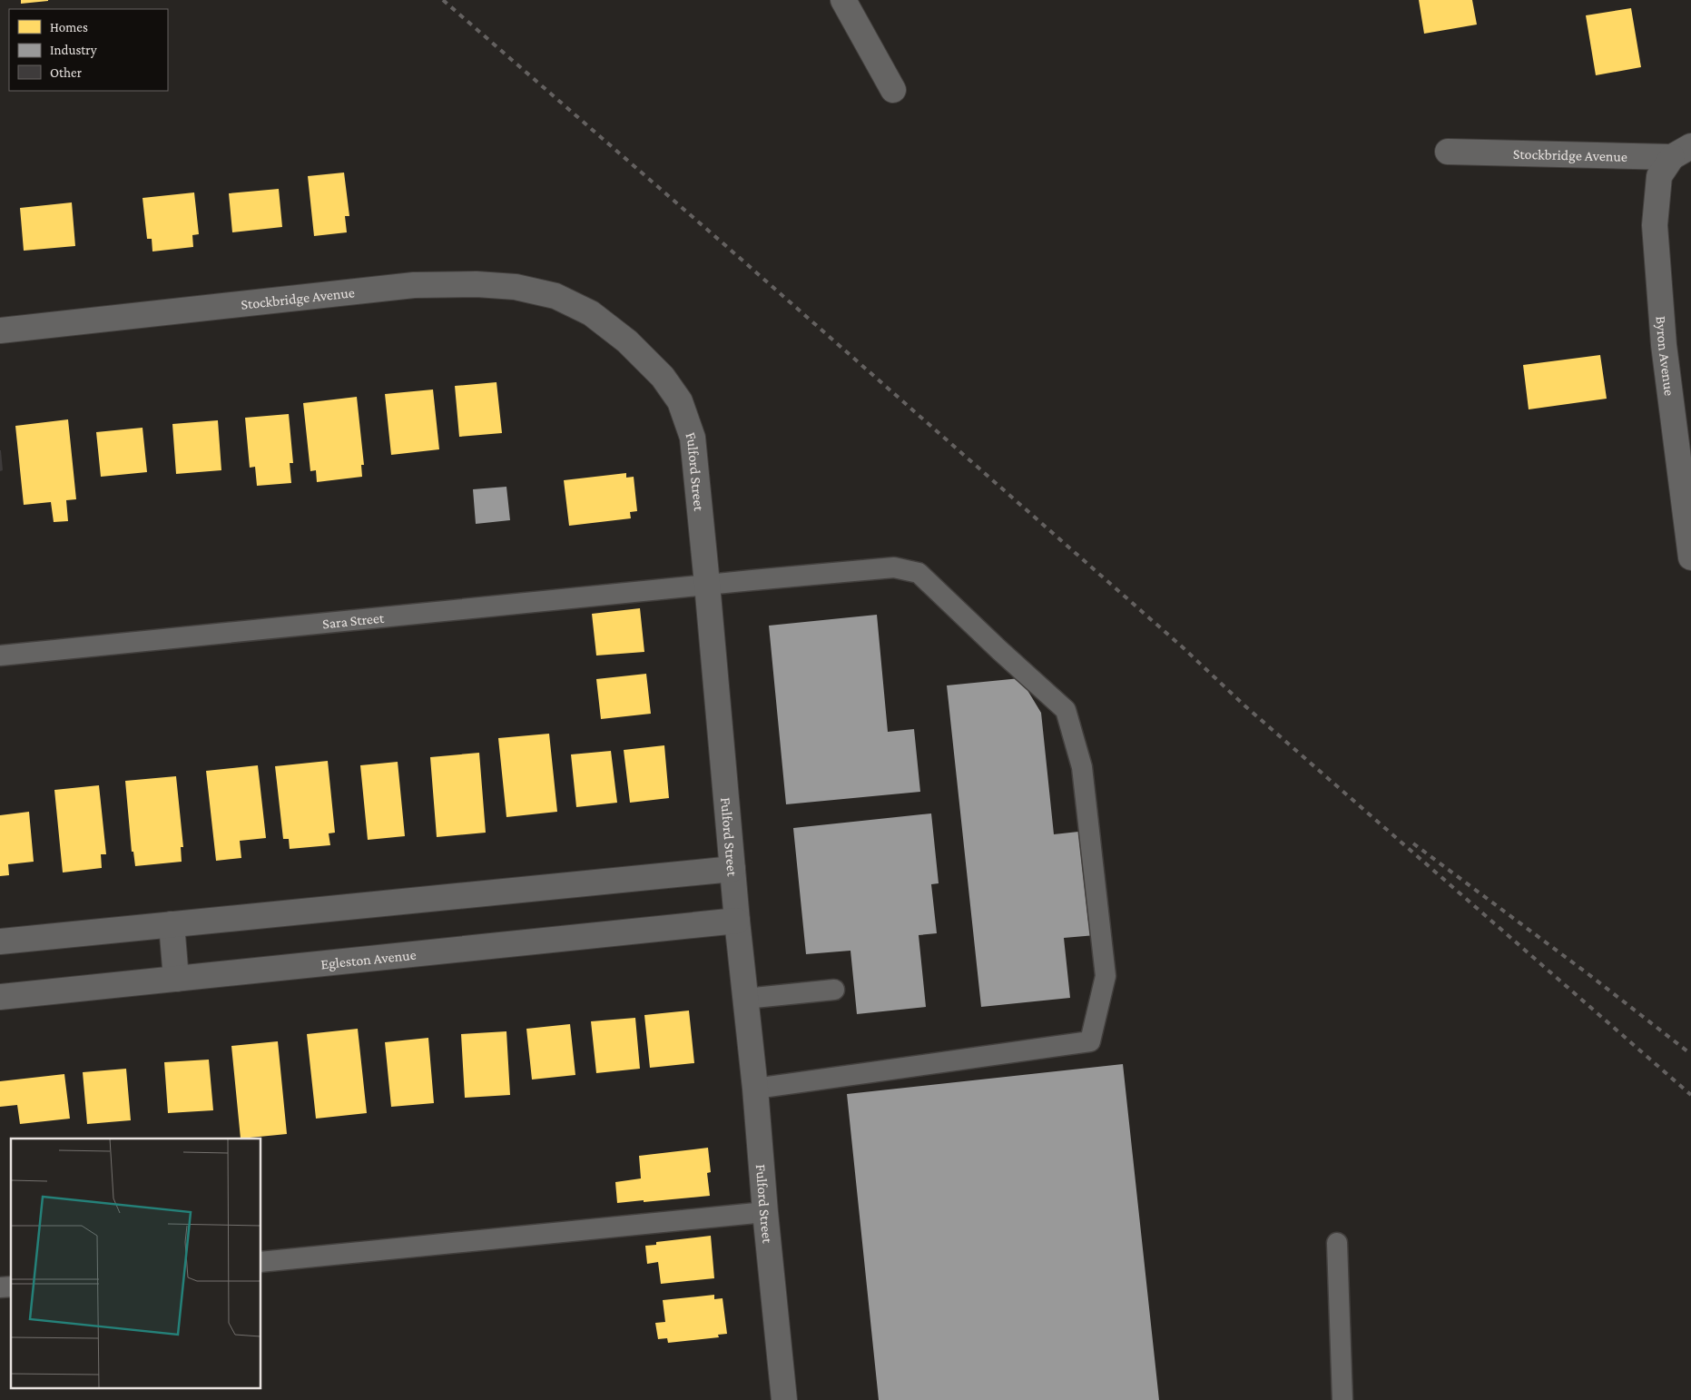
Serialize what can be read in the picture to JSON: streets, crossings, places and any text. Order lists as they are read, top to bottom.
{
  "streets": {
    "street": [
      "Stockbridge Avenue",
      "Byron Avenue",
      "Fulford Street",
      "Egleston Avenue"
    ],
    "lane": ["Sara Street"]
  },
  "crossings": [
    ["Stockbridge Avenue", "Byron Avenue"],
    ["Stockbridge Avenue", "Fulford Street"],
    ["Fulford Street", "Sara Street"],
    ["Fulford Street", "Egleston Avenue"]
  ],
  "legend": ["Homes", "Industry", "Other"]
}
